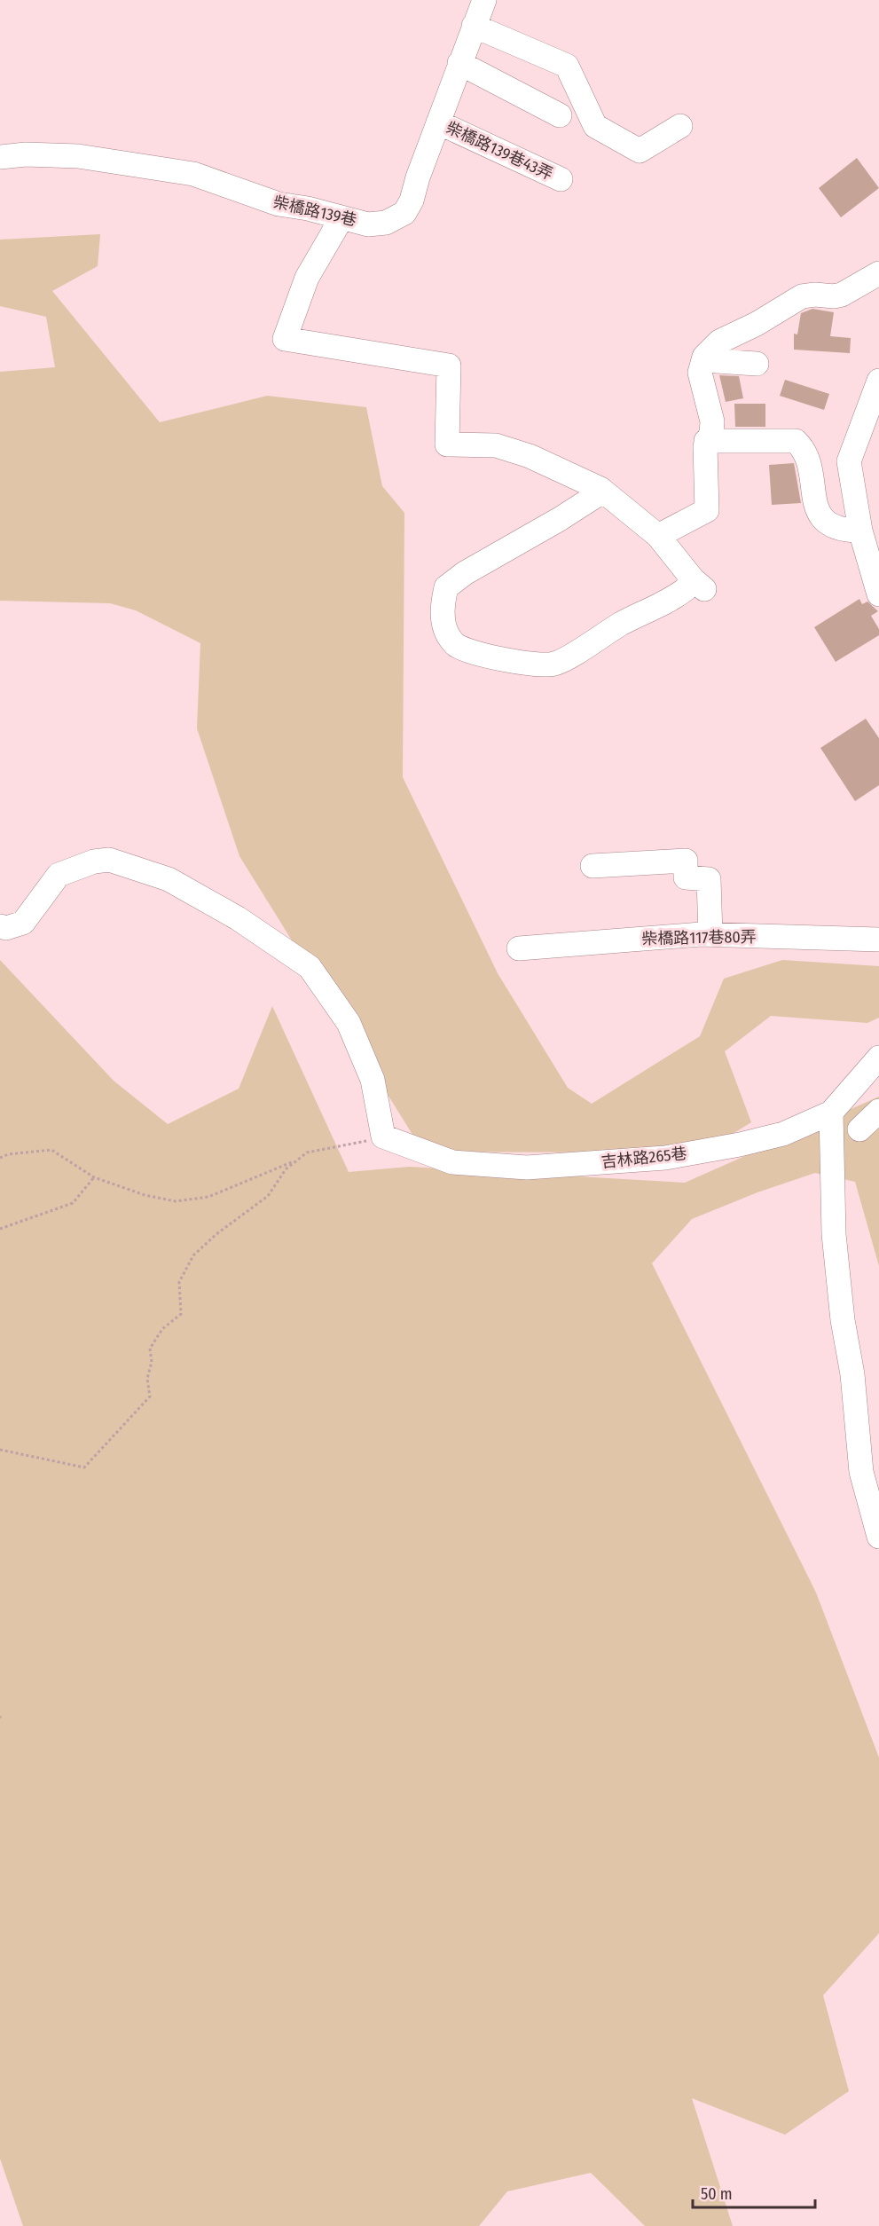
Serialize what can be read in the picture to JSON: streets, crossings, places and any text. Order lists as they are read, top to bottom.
{
  "streets": {
    "street": [
      "柴橋路139巷43弄",
      "柴橋路139巷",
      "柴橋路117巷80弄",
      "吉林路265巷"
    ]
  },
  "crossings": [
    ["柴橋路139巷43弄", "柴橋路139巷"]
  ],
  "scale_bar": "50 m"
}
